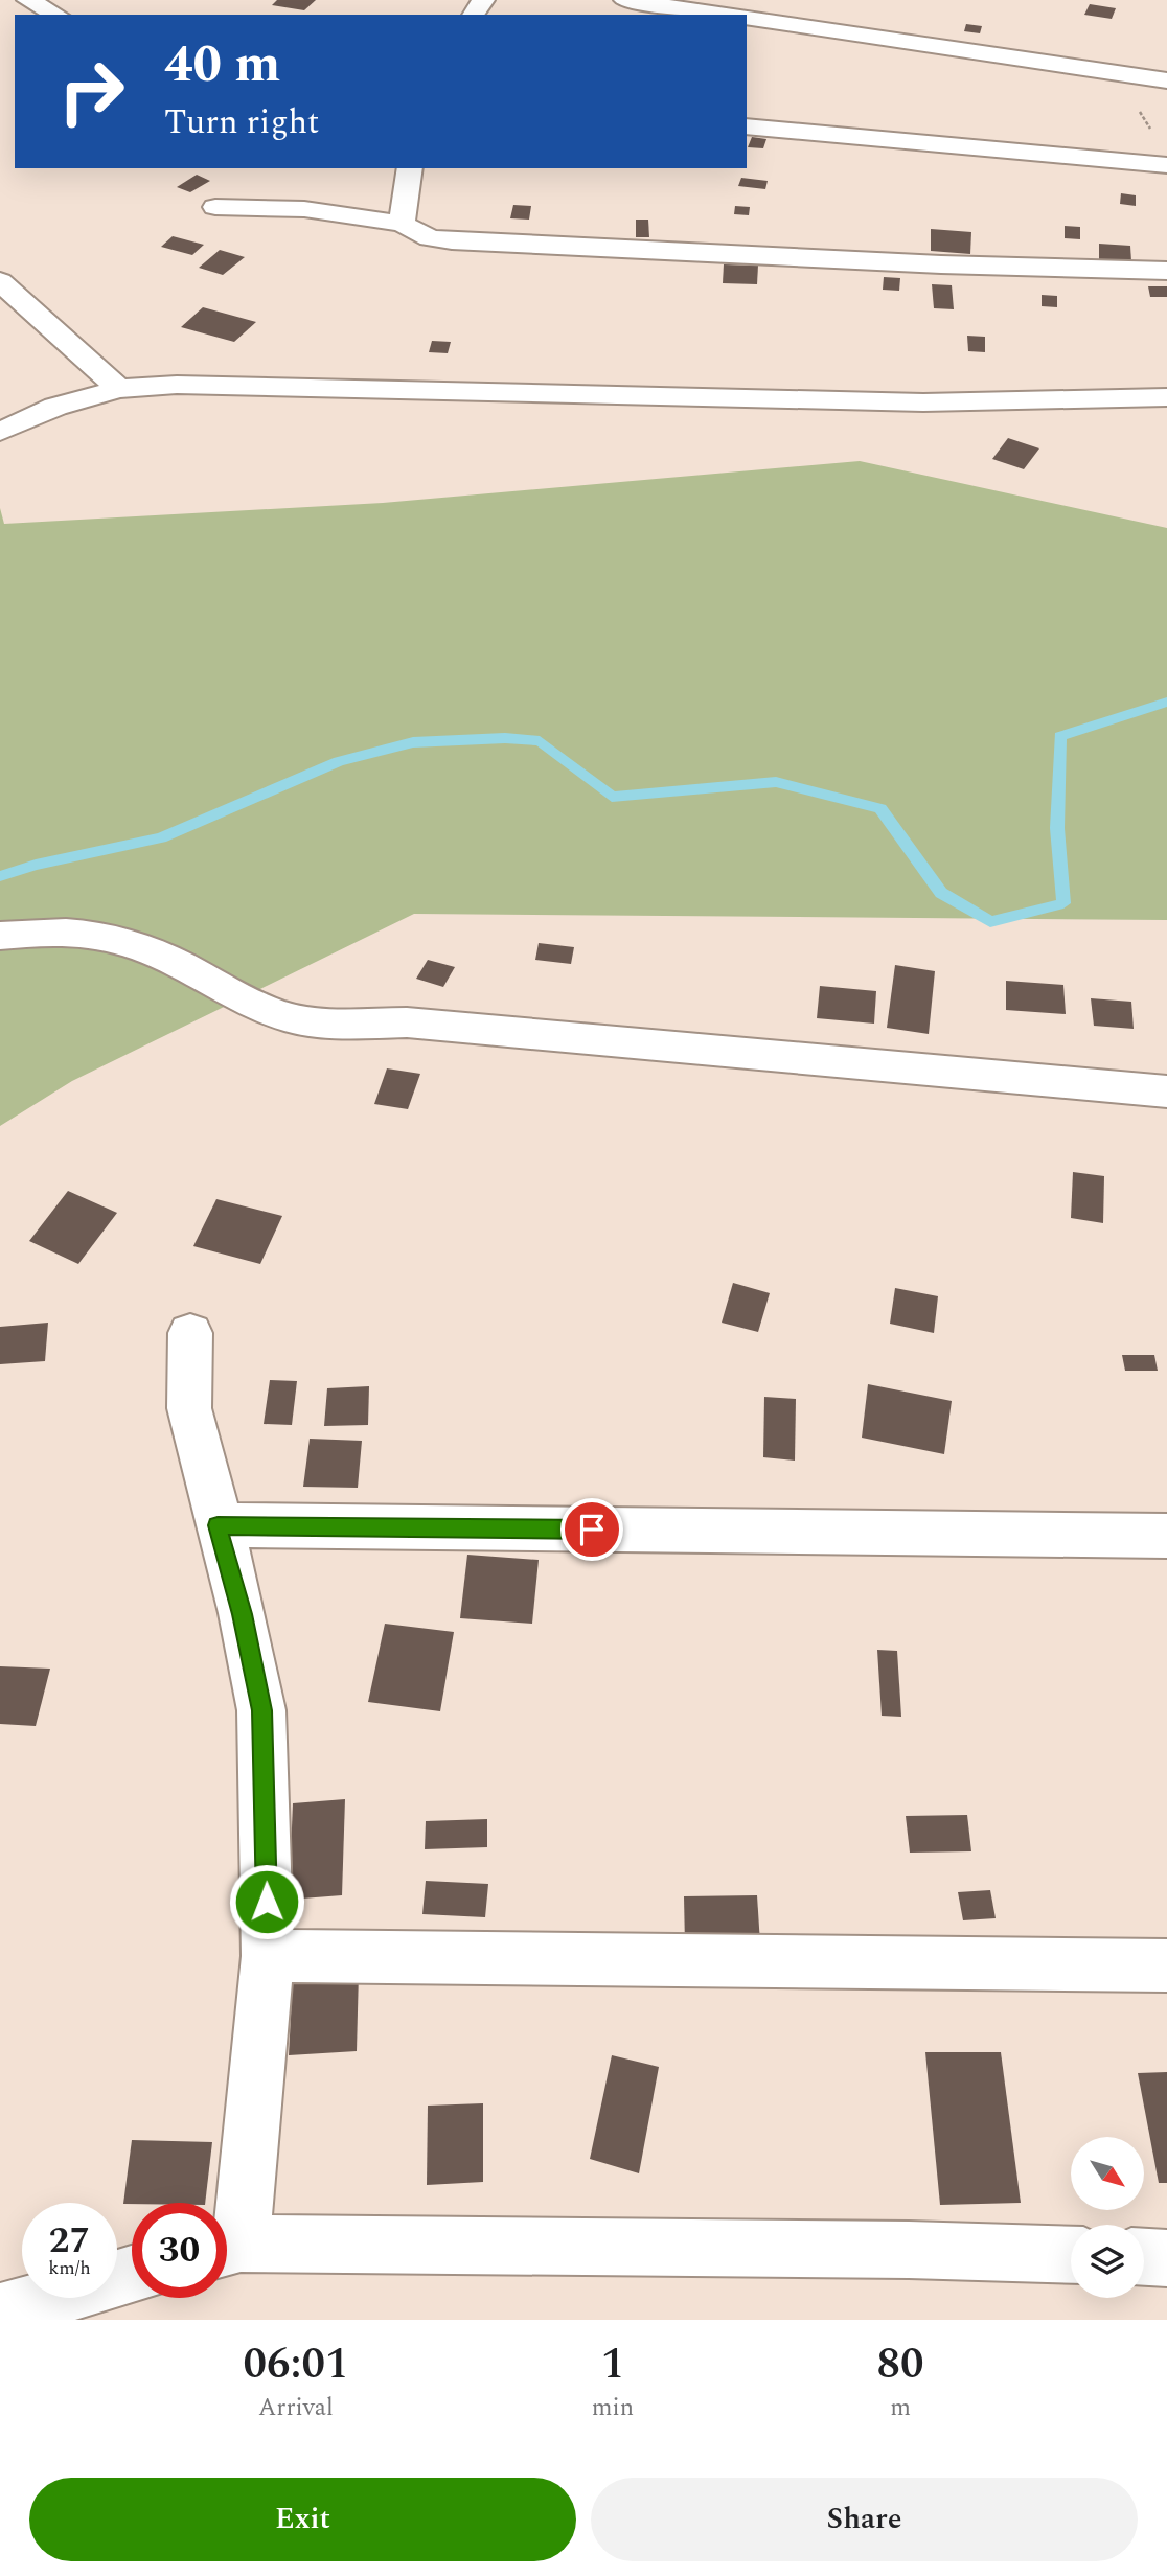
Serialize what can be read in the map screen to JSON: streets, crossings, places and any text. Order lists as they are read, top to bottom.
{
  "north": "bottom right",
  "page": {
    "turn": ["40 m", "Turn right"],
    "speed": "27 km/h",
    "limit": "30",
    "eta": [
      "06:01",
      "Arrival",
      "1",
      "min",
      "80",
      "m"
    ],
    "buttons": ["Exit", "Share"]
  }
}
